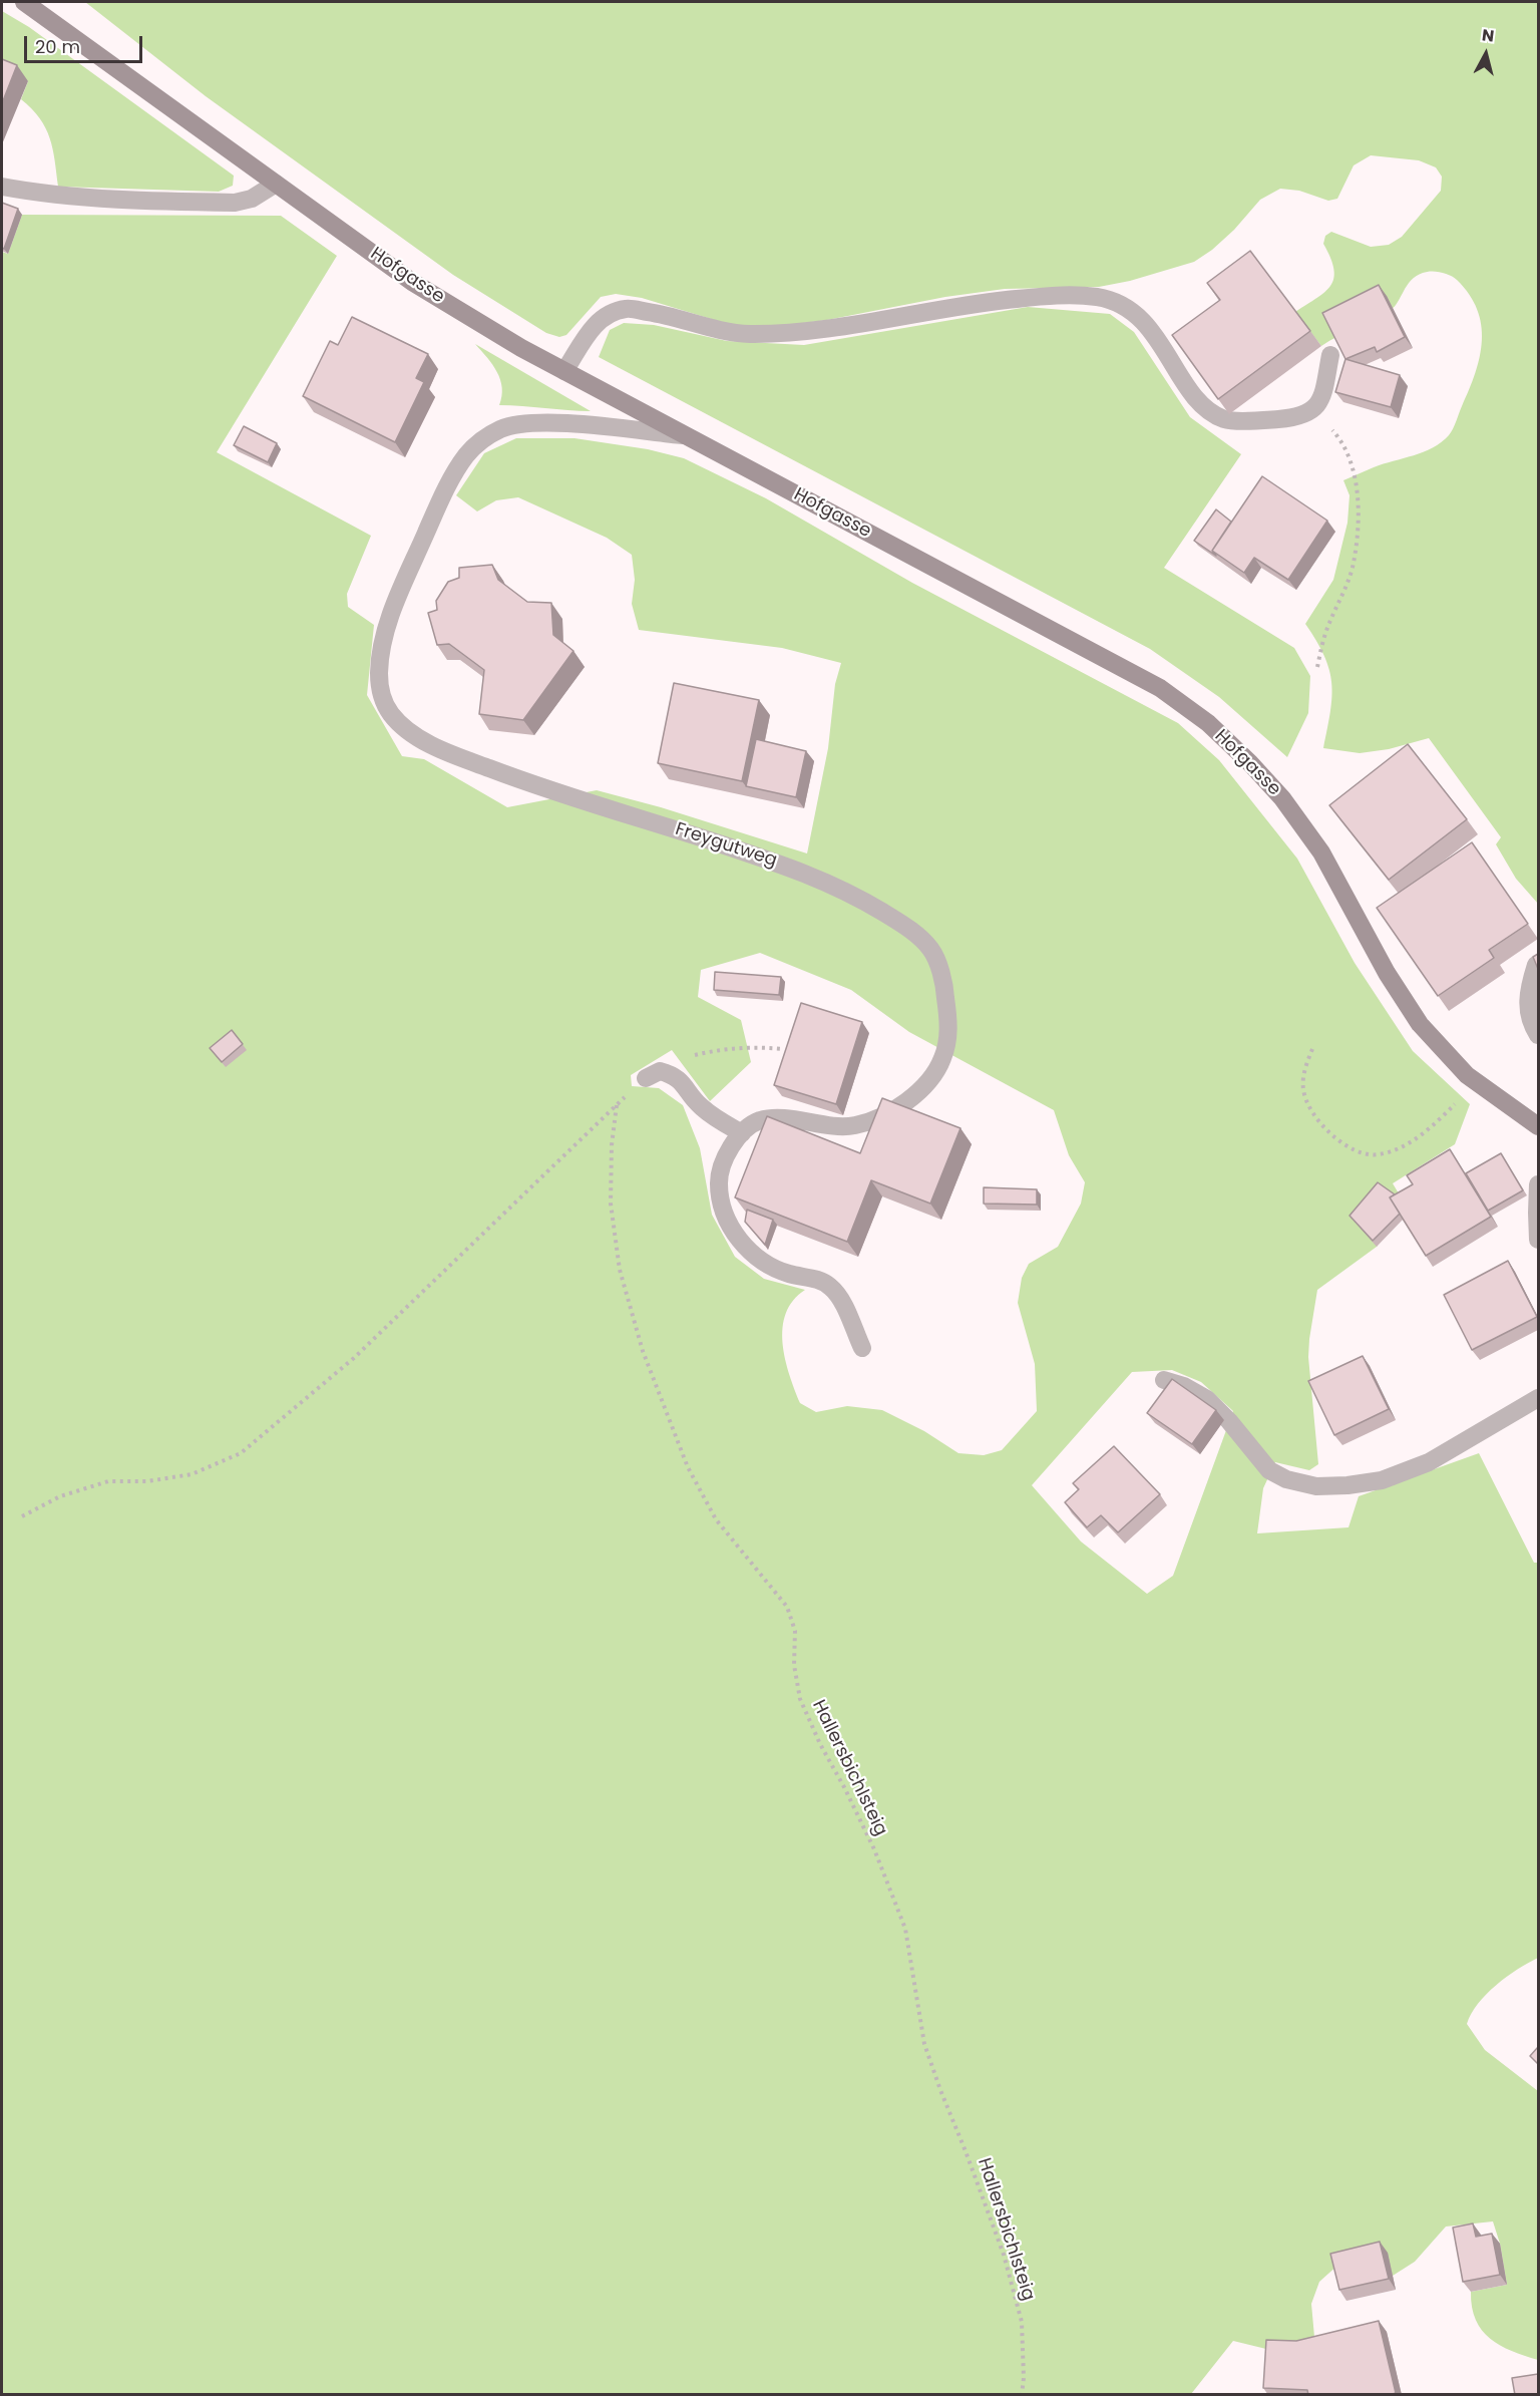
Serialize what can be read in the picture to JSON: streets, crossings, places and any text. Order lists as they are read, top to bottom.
{
  "streets": {
    "main road": ["Hofgasse"],
    "lane": ["Freygutweg"],
    "path": ["Hallersbichlsteig"]
  },
  "crossings": [
    ["Hofgasse", "Freygutweg"]
  ],
  "scale_bar": "20 m",
  "north": "top"
}
